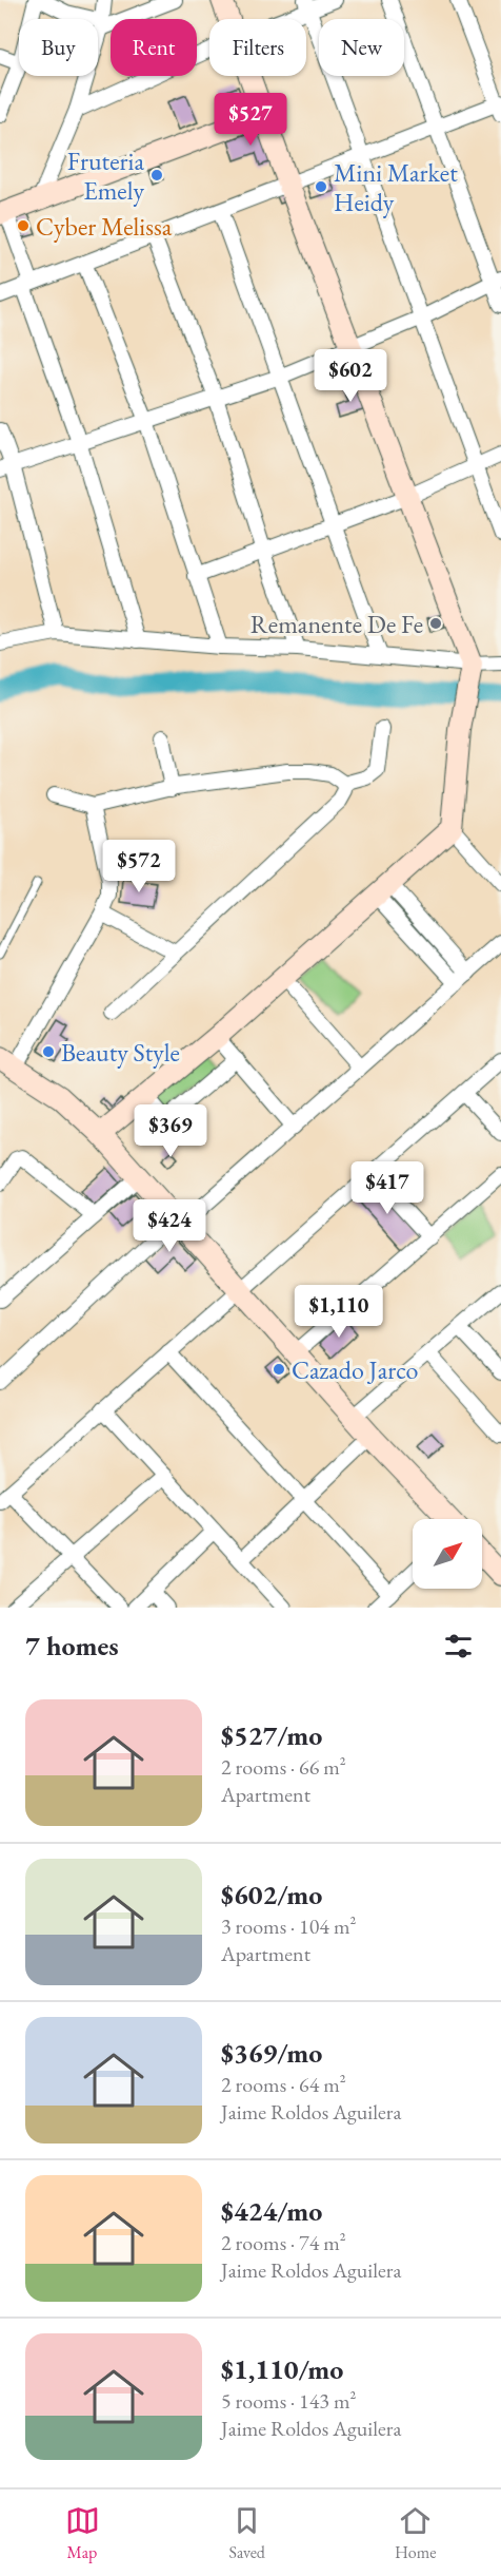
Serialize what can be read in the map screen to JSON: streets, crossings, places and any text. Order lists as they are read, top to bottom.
{
  "places": [
    "Fruteria Emely",
    "Mini Market Heidy",
    "Cyber Melissa",
    "Remanente De Fe",
    "Beauty Style",
    "Cazado Jarco"
  ],
  "north": "top right",
  "page": {
    "chip": [
      "Buy",
      "Rent",
      "Filters",
      "New"
    ],
    "price": [
      "$527",
      "$602",
      "$572",
      "$369",
      "$417",
      "$424",
      "$1,110"
    ],
    "heading": "7 homes",
    "list": [
      {
        "name": "$527/mo",
        "note": "2 rooms · 66 m² · Apartment"
      },
      {
        "name": "$602/mo",
        "note": "3 rooms · 104 m² · Apartment"
      },
      {
        "name": "$369/mo",
        "note": "2 rooms · 64 m² · Jaime Roldos Aguilera"
      },
      {
        "name": "$424/mo",
        "note": "2 rooms · 74 m² · Jaime Roldos Aguilera"
      },
      {
        "name": "$1,110/mo",
        "note": "5 rooms · 143 m² · Jaime Roldos Aguilera"
      }
    ],
    "tabs": ["Map", "Saved", "Home"]
  }
}
